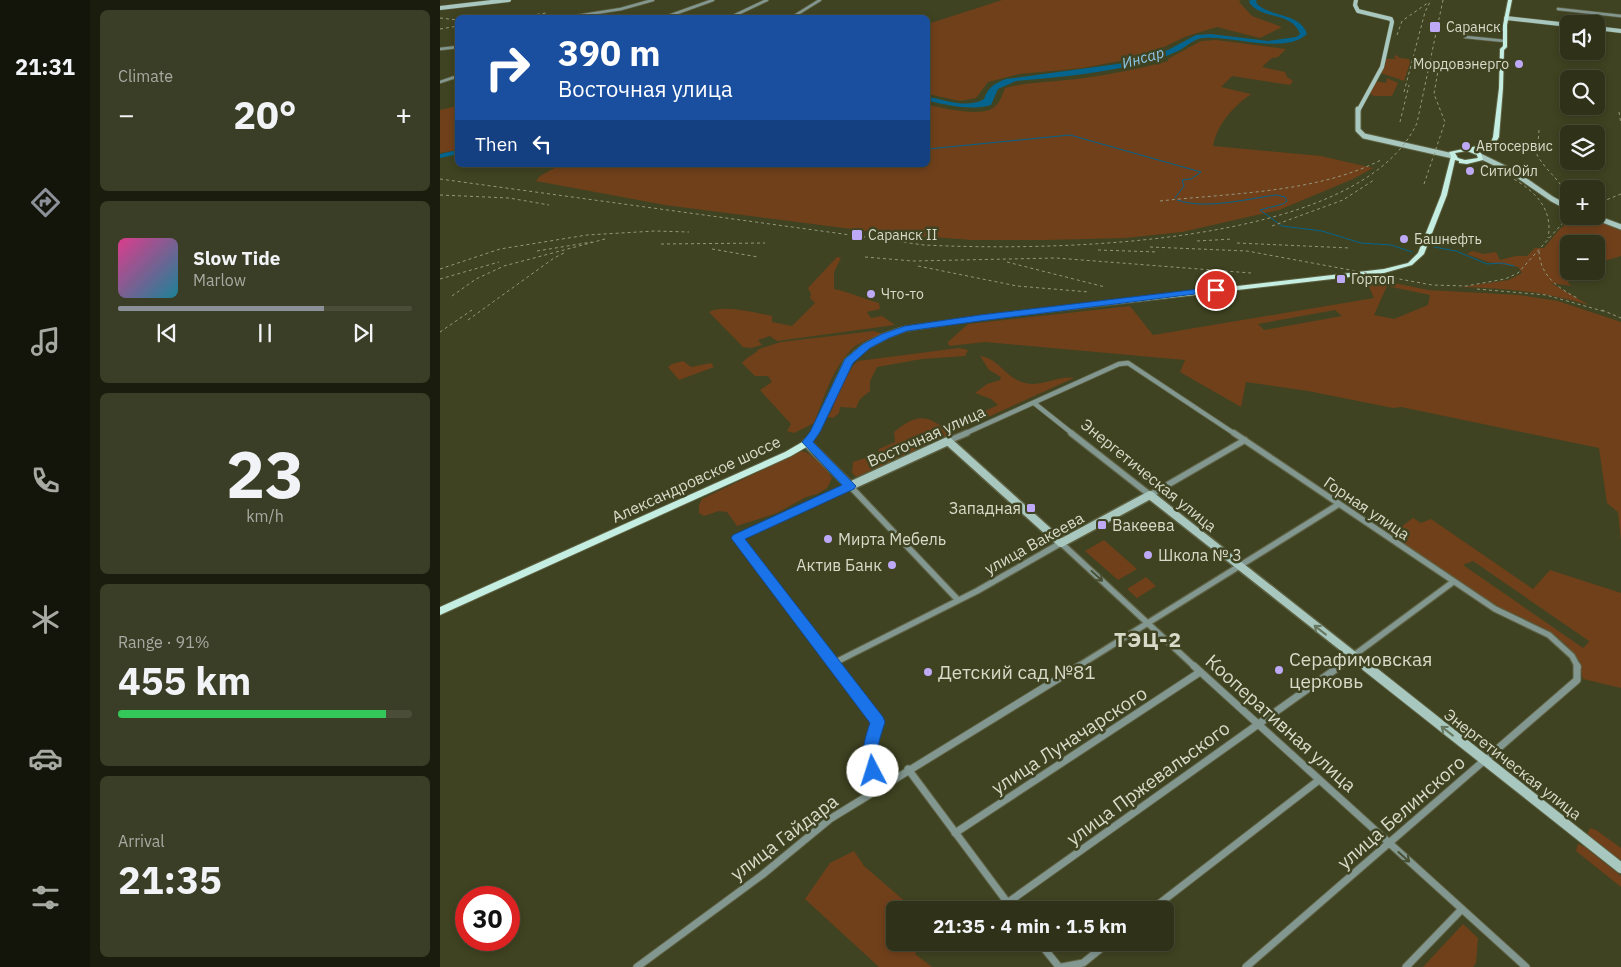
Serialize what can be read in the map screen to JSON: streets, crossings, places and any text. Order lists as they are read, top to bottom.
{
  "streets": {
    "main road": ["Александровское шоссе"],
    "street": [
      "Восточная улица",
      "Энергетическая улица",
      "Горная улица",
      "улица Вакеева",
      "Кооперативная улица",
      "улица Луначарского",
      "улица Пржевальского",
      "улица Белинского",
      "улица Гайдара"
    ]
  },
  "crossings": [
    ["Восточная улица", "Энергетическая улица"],
    ["Восточная улица", "Горная улица"],
    ["Восточная улица", "улица Вакеева"],
    ["Восточная улица", "Кооперативная улица"],
    ["Энергетическая улица", "улица Вакеева"],
    ["Энергетическая улица", "улица Пржевальского"],
    ["Энергетическая улица", "улица Белинского"],
    ["Энергетическая улица", "улица Гайдара"],
    ["Горная улица", "улица Вакеева"],
    ["Горная улица", "улица Пржевальского"],
    ["Горная улица", "улица Белинского"],
    ["Горная улица", "улица Гайдара"],
    ["улица Вакеева", "Кооперативная улица"],
    ["Кооперативная улица", "улица Луначарского"],
    ["Кооперативная улица", "улица Пржевальского"],
    ["Кооперативная улица", "улица Белинского"],
    ["Кооперативная улица", "улица Гайдара"]
  ],
  "one_way": ["Энергетическая улица"],
  "districts": ["ТЭЦ-2"],
  "water": ["Инсар"],
  "places": {
    "transit": [
      "Саранск",
      "Саранск II",
      "Гортоп",
      "Западная",
      "Вакеева"
    ],
    "other": [
      "Мордовэнерго",
      "Автосервис",
      "СитиОйл",
      "Башнефть",
      "Что-то",
      "Мирта Мебель",
      "Школа № 3",
      "Актив Банк",
      "Серафимовская церковь",
      "Детский сад №81"
    ]
  },
  "page": {
    "tabs": "21:31",
    "tile": [
      "Climate",
      ["23", "km/h"],
      ["Range · 91%", "455 km"],
      ["Arrival", "21:35"]
    ],
    "map_buttons": ["+", "−"],
    "turn": ["390 m", "Восточная улица"],
    "heat": ["−", "20°", "+"],
    "then": "Then",
    "song": ["Slow Tide", "Marlow"],
    "limit": "30",
    "trip": "21:35 · 4 min · 1.5 km"
  }
}
